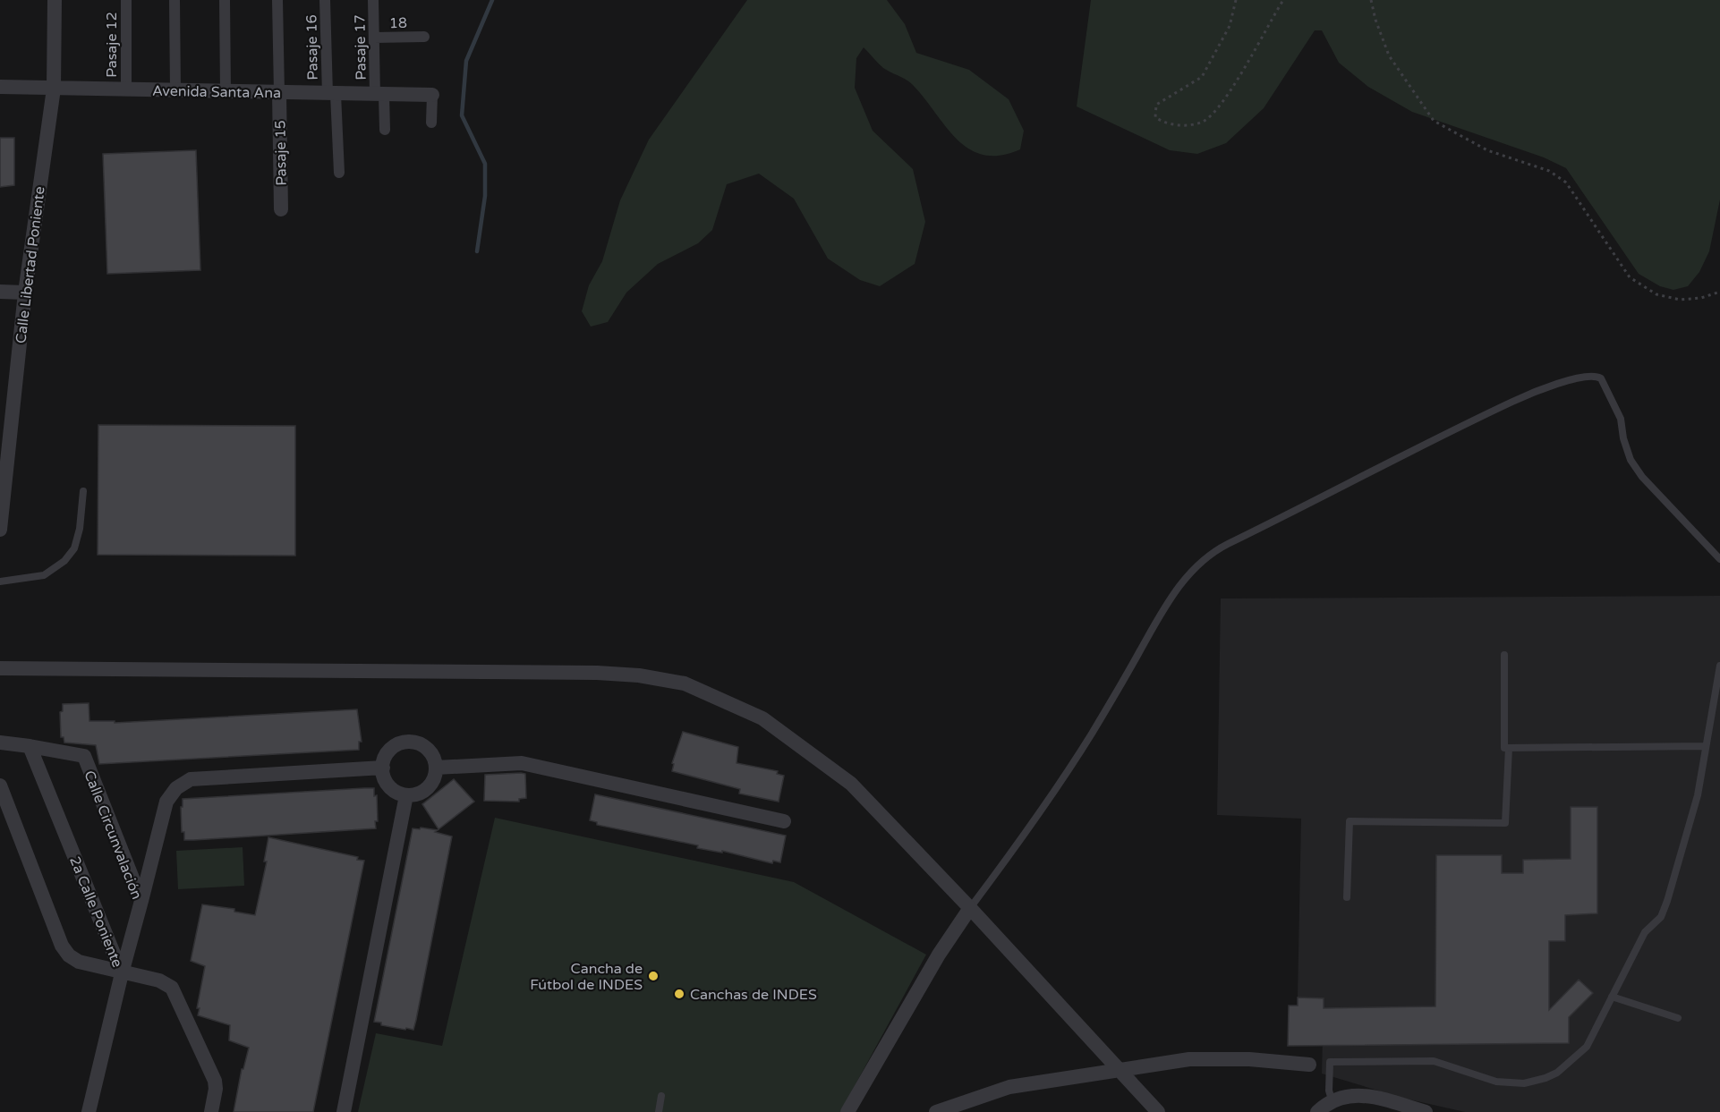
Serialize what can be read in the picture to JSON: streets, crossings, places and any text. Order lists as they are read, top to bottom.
{
  "streets": {
    "street": [
      "18",
      "Pasaje 12",
      "Pasaje 16",
      "Pasaje 17",
      "Avenida Santa Ana",
      "Pasaje 15",
      "Calle Libertad Poniente",
      "Calle Circunvalación",
      "2a Calle Poniente"
    ]
  },
  "crossings": [
    ["18", "Pasaje 17"],
    ["Pasaje 12", "Avenida Santa Ana"],
    ["Pasaje 16", "Avenida Santa Ana"],
    ["Pasaje 17", "Avenida Santa Ana"],
    ["Avenida Santa Ana", "Pasaje 15"],
    ["Avenida Santa Ana", "Calle Libertad Poniente"],
    ["Calle Circunvalación", "2a Calle Poniente"]
  ],
  "places": ["Cancha de Fútbol de INDES", "Canchas de INDES"]
}
